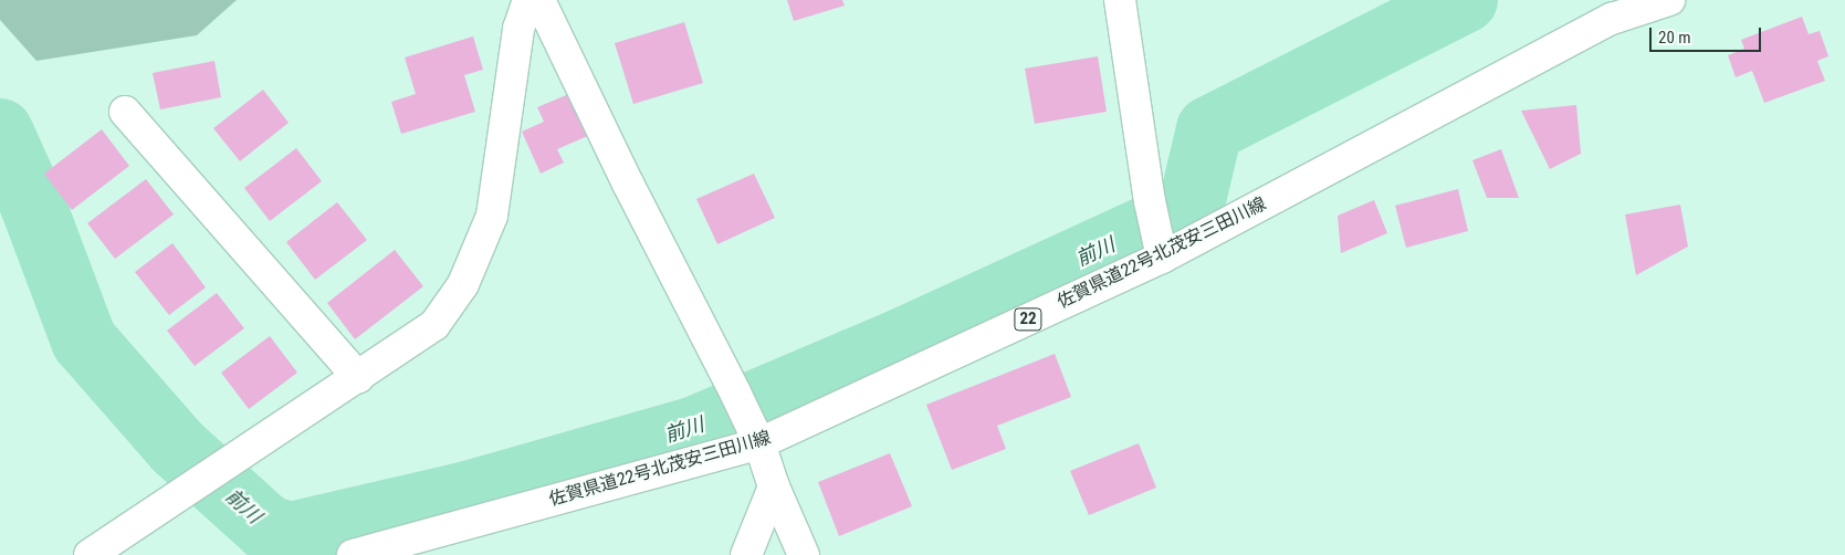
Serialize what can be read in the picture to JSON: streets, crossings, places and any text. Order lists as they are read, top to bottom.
{
  "streets": {
    "street": ["佐賀県道22号北茂安三田川線", "22"]
  },
  "water": ["前川"],
  "scale_bar": "20 m"
}
